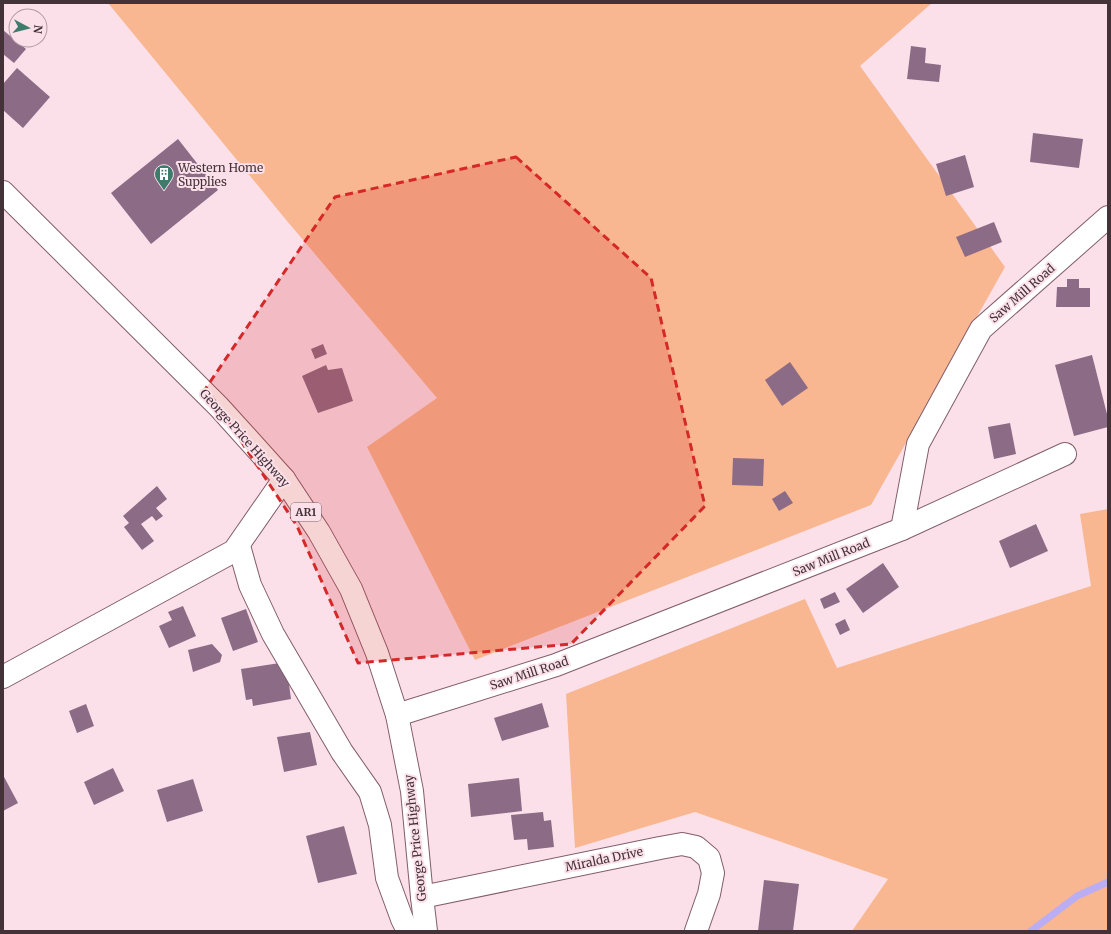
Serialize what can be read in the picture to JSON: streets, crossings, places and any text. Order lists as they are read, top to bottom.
{
  "streets": {
    "main road": [
      "Saw Mill Road",
      "George Price Highway",
      "AR1",
      "Miralda Drive"
    ]
  },
  "crossings": [
    ["Saw Mill Road", "George Price Highway"],
    ["George Price Highway", "Miralda Drive"]
  ],
  "places": {
    "building": ["Western Home Supplies"]
  },
  "north": "right"
}
